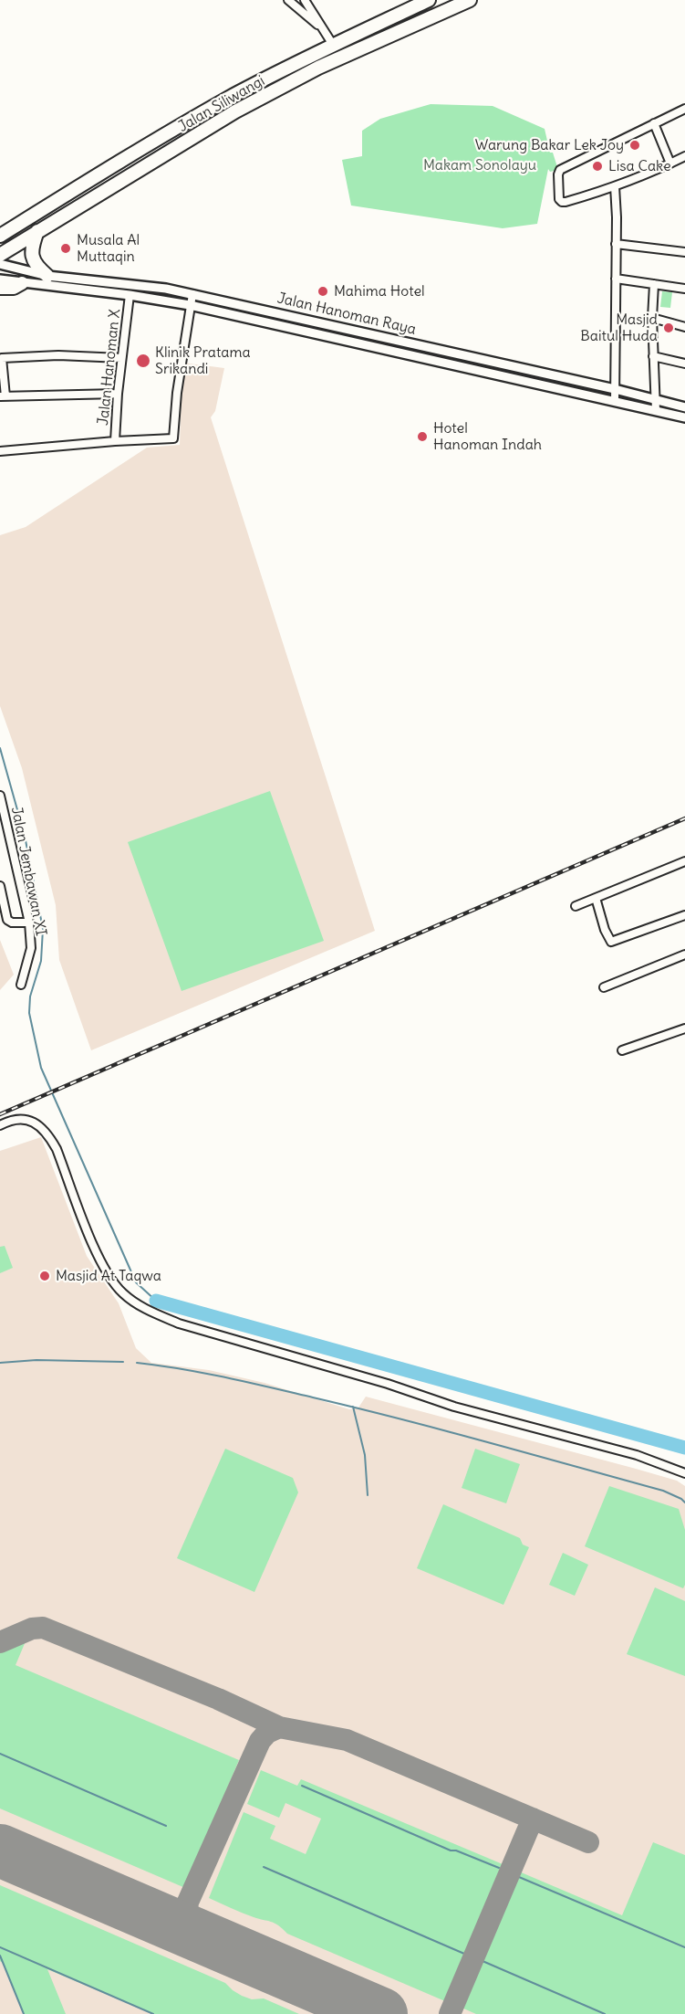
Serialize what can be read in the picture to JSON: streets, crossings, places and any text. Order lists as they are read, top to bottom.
{
  "streets": {
    "highway": ["Jalan Siliwangi"],
    "street": ["Jalan Hanoman Raya", "Jalan Hanoman X", "Jalan Jembawan XI"]
  },
  "crossings": [
    ["Jalan Hanoman Raya", "Jalan Hanoman X"]
  ],
  "parks": ["Makam Sonolayu"],
  "places": [
    "Warung Bakar Lek Joy",
    "Lisa Cake",
    "Musala Al Muttaqin",
    "Mahima Hotel",
    "Masjid Baitul Huda",
    "Klinik Pratama Srikandi",
    "Hotel Hanoman Indah",
    "Masjid At Taqwa"
  ]
}
